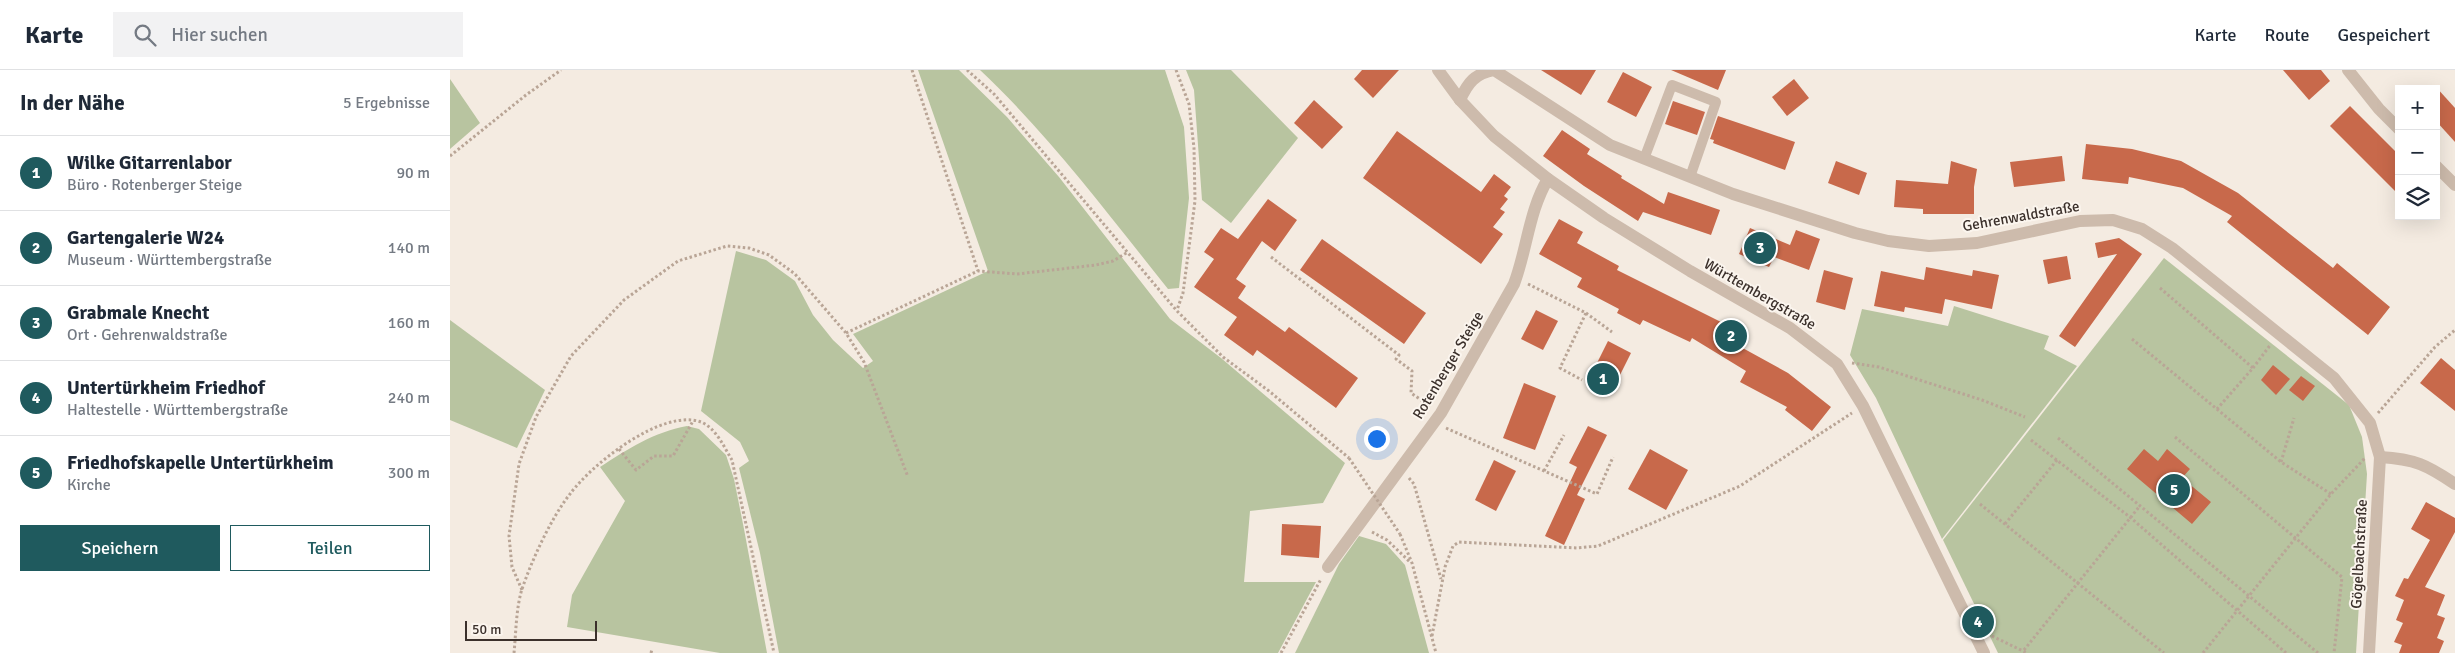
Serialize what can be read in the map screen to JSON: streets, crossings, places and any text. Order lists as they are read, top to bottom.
{
  "streets": {
    "street": [
      "Gehrenwaldstraße",
      "Württembergstraße",
      "Rotenberger Steige",
      "Gögelbachstraße"
    ]
  },
  "crossings": [
    ["Gehrenwaldstraße", "Württembergstraße"],
    ["Gehrenwaldstraße", "Gögelbachstraße"],
    ["Württembergstraße", "Rotenberger Steige"]
  ],
  "scale_bar": "50 m",
  "page": {
    "header": "Karte",
    "search": "Hier suchen",
    "nav": ["Karte", "Route", "Gespeichert"],
    "heading": ["In der Nähe", "5 Ergebnisse"],
    "map_buttons": ["+", "−"],
    "list": [
      {
        "mark": "1",
        "name": "Wilke Gitarrenlabor",
        "note": "Büro · Rotenberger Steige",
        "value": "90 m"
      },
      {
        "mark": "2",
        "name": "Gartengalerie W24",
        "note": "Museum · Württembergstraße",
        "value": "140 m"
      },
      {
        "mark": "3",
        "name": "Grabmale Knecht",
        "note": "Ort · Gehrenwaldstraße",
        "value": "160 m"
      },
      {
        "mark": "4",
        "name": "Untertürkheim Friedhof",
        "note": "Haltestelle · Württembergstraße",
        "value": "240 m"
      },
      {
        "mark": "5",
        "name": "Friedhofskapelle Untertürkheim",
        "note": "Kirche",
        "value": "300 m"
      }
    ],
    "pins": [
      "3",
      "2",
      "1",
      "5",
      "4"
    ],
    "buttons": ["Speichern", "Teilen"],
    "scale": "50 m"
  }
}
